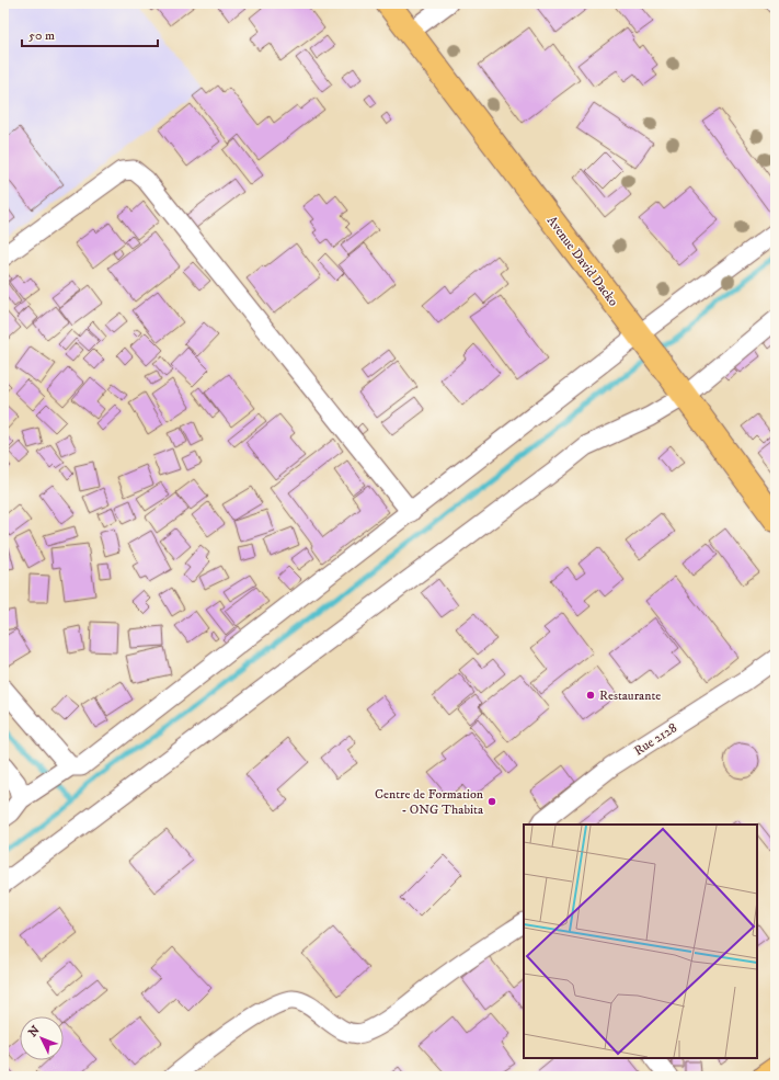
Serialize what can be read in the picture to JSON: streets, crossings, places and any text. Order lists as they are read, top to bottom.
{
  "streets": {
    "main road": ["Avenue David Dacko"],
    "street": ["Rue 2128"]
  },
  "places": ["Restaurante", "Centre de Formation - ONG Thabita"],
  "scale_bar": "50 m",
  "north": "top left"
}
